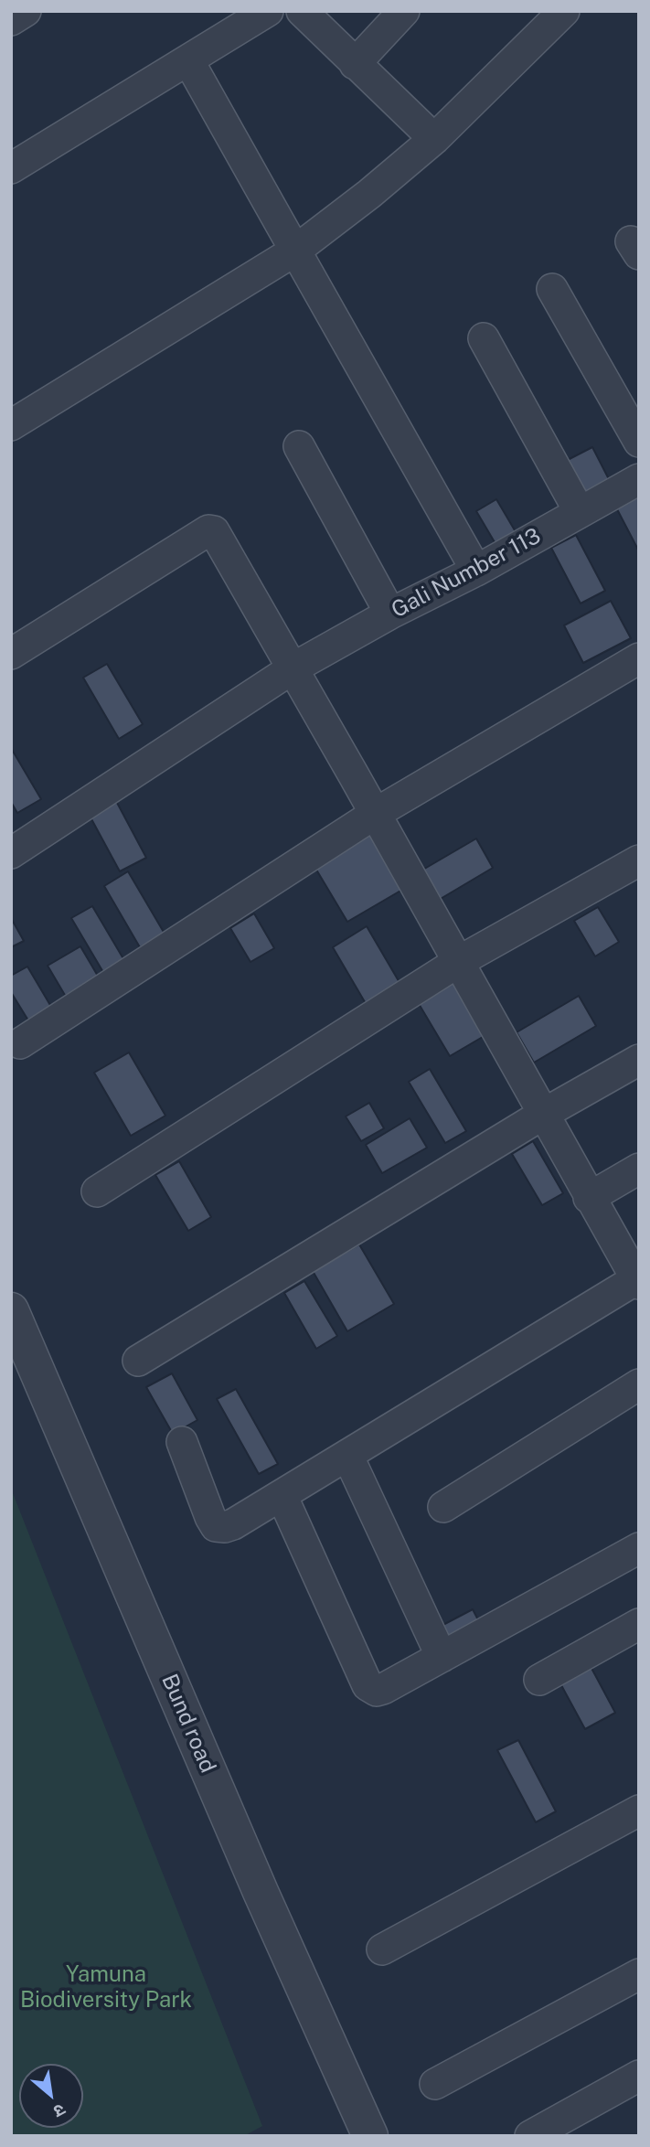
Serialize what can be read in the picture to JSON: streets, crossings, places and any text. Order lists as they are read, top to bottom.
{
  "streets": {
    "street": ["Gali Number 113", "Bund road"]
  },
  "parks": ["Yamuna Biodiversity Park"],
  "north": "bottom right"
}
